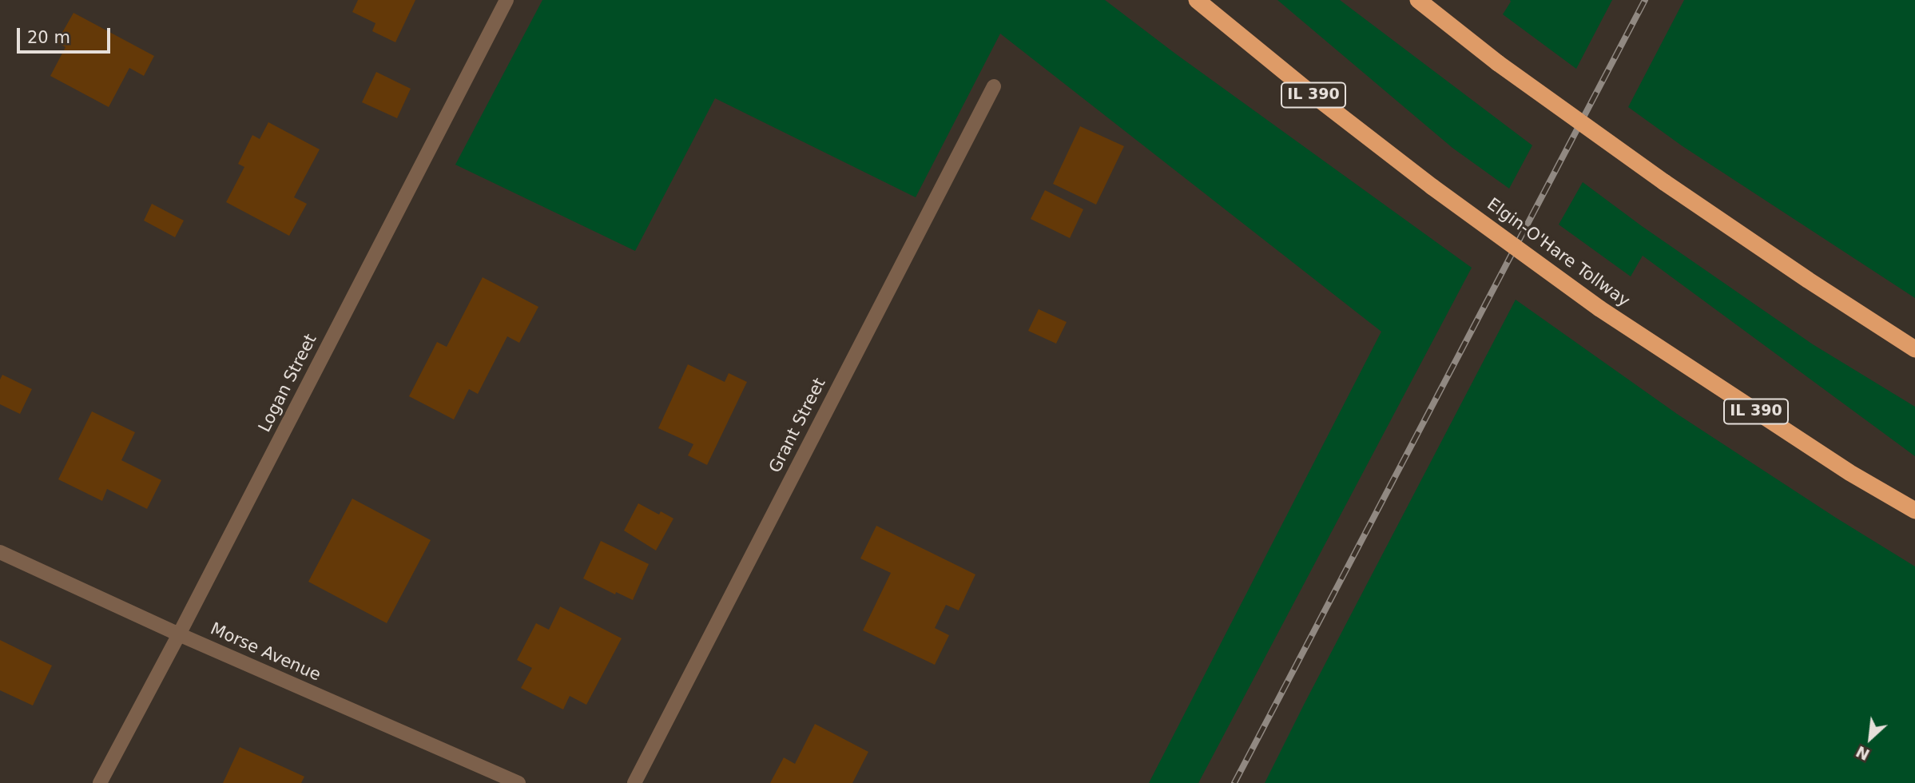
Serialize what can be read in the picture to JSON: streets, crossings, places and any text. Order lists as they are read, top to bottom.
{
  "streets": {
    "highway": ["IL 390", "Elgin-O'Hare Tollway"],
    "street": ["Logan Street", "Grant Street", "Morse Avenue"]
  },
  "crossings": [
    ["Logan Street", "Morse Avenue"]
  ],
  "scale_bar": "20 m",
  "north": "bottom left"
}
